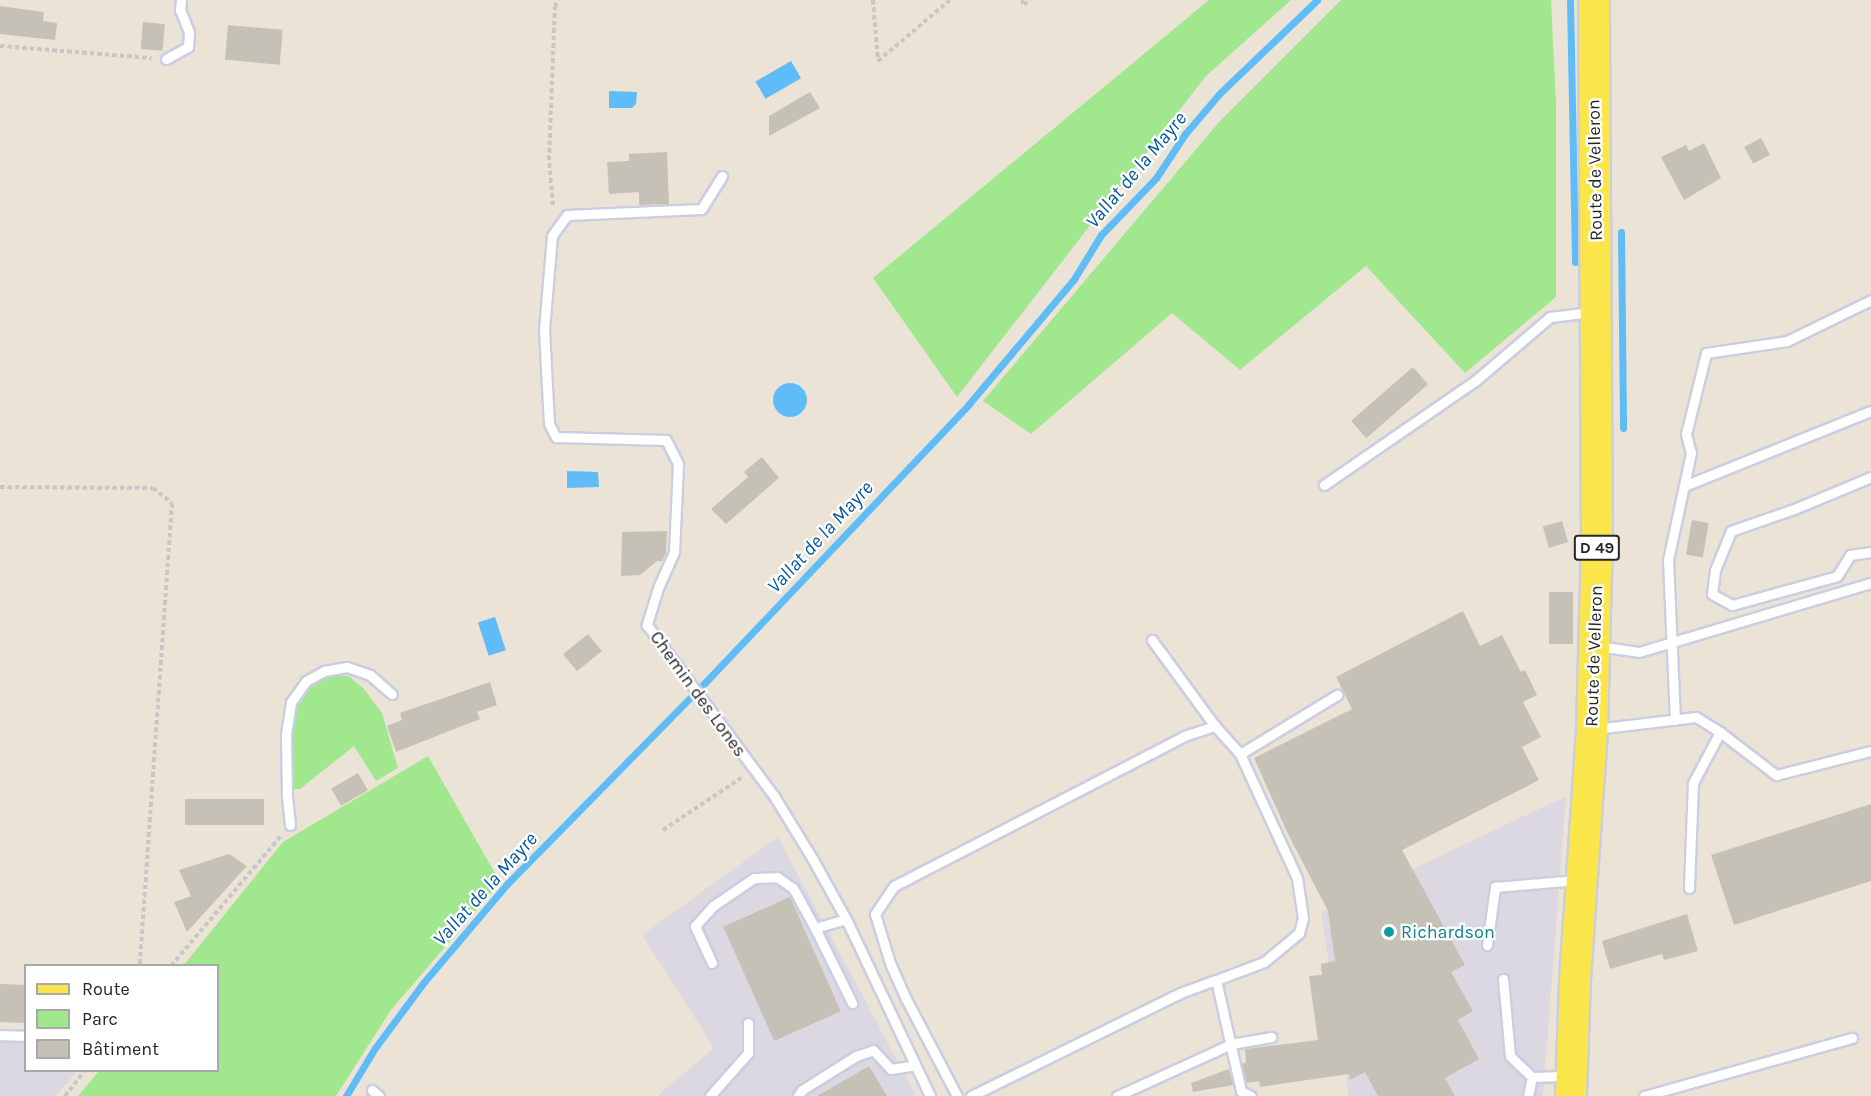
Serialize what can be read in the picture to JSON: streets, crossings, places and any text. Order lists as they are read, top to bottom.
{
  "streets": {
    "main road": ["Route de Velleron", "D 49"],
    "lane": ["Chemin des Lones"]
  },
  "water": ["Vallat de la Mayre"],
  "places": ["Richardson"],
  "legend": ["Route", "Parc", "Bâtiment"]
}
